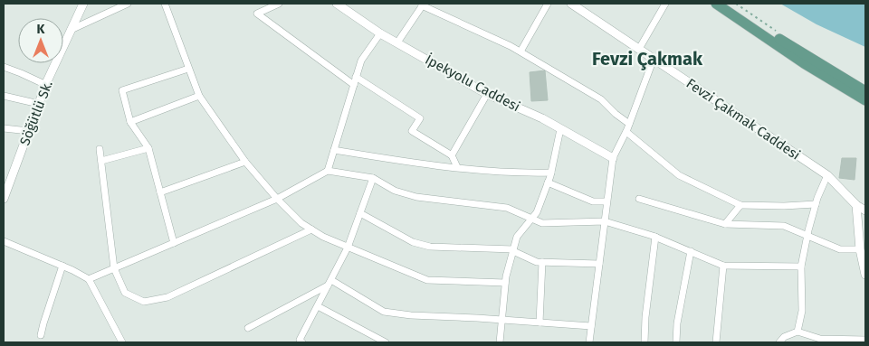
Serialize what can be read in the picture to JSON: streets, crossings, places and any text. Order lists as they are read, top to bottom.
{
  "streets": {
    "street": ["İpekyolu Caddesi", "Söğütlü Sk.", "Fevzi Çakmak Caddesi"]
  },
  "districts": ["Fevzi Çakmak"],
  "north": "top"
}
